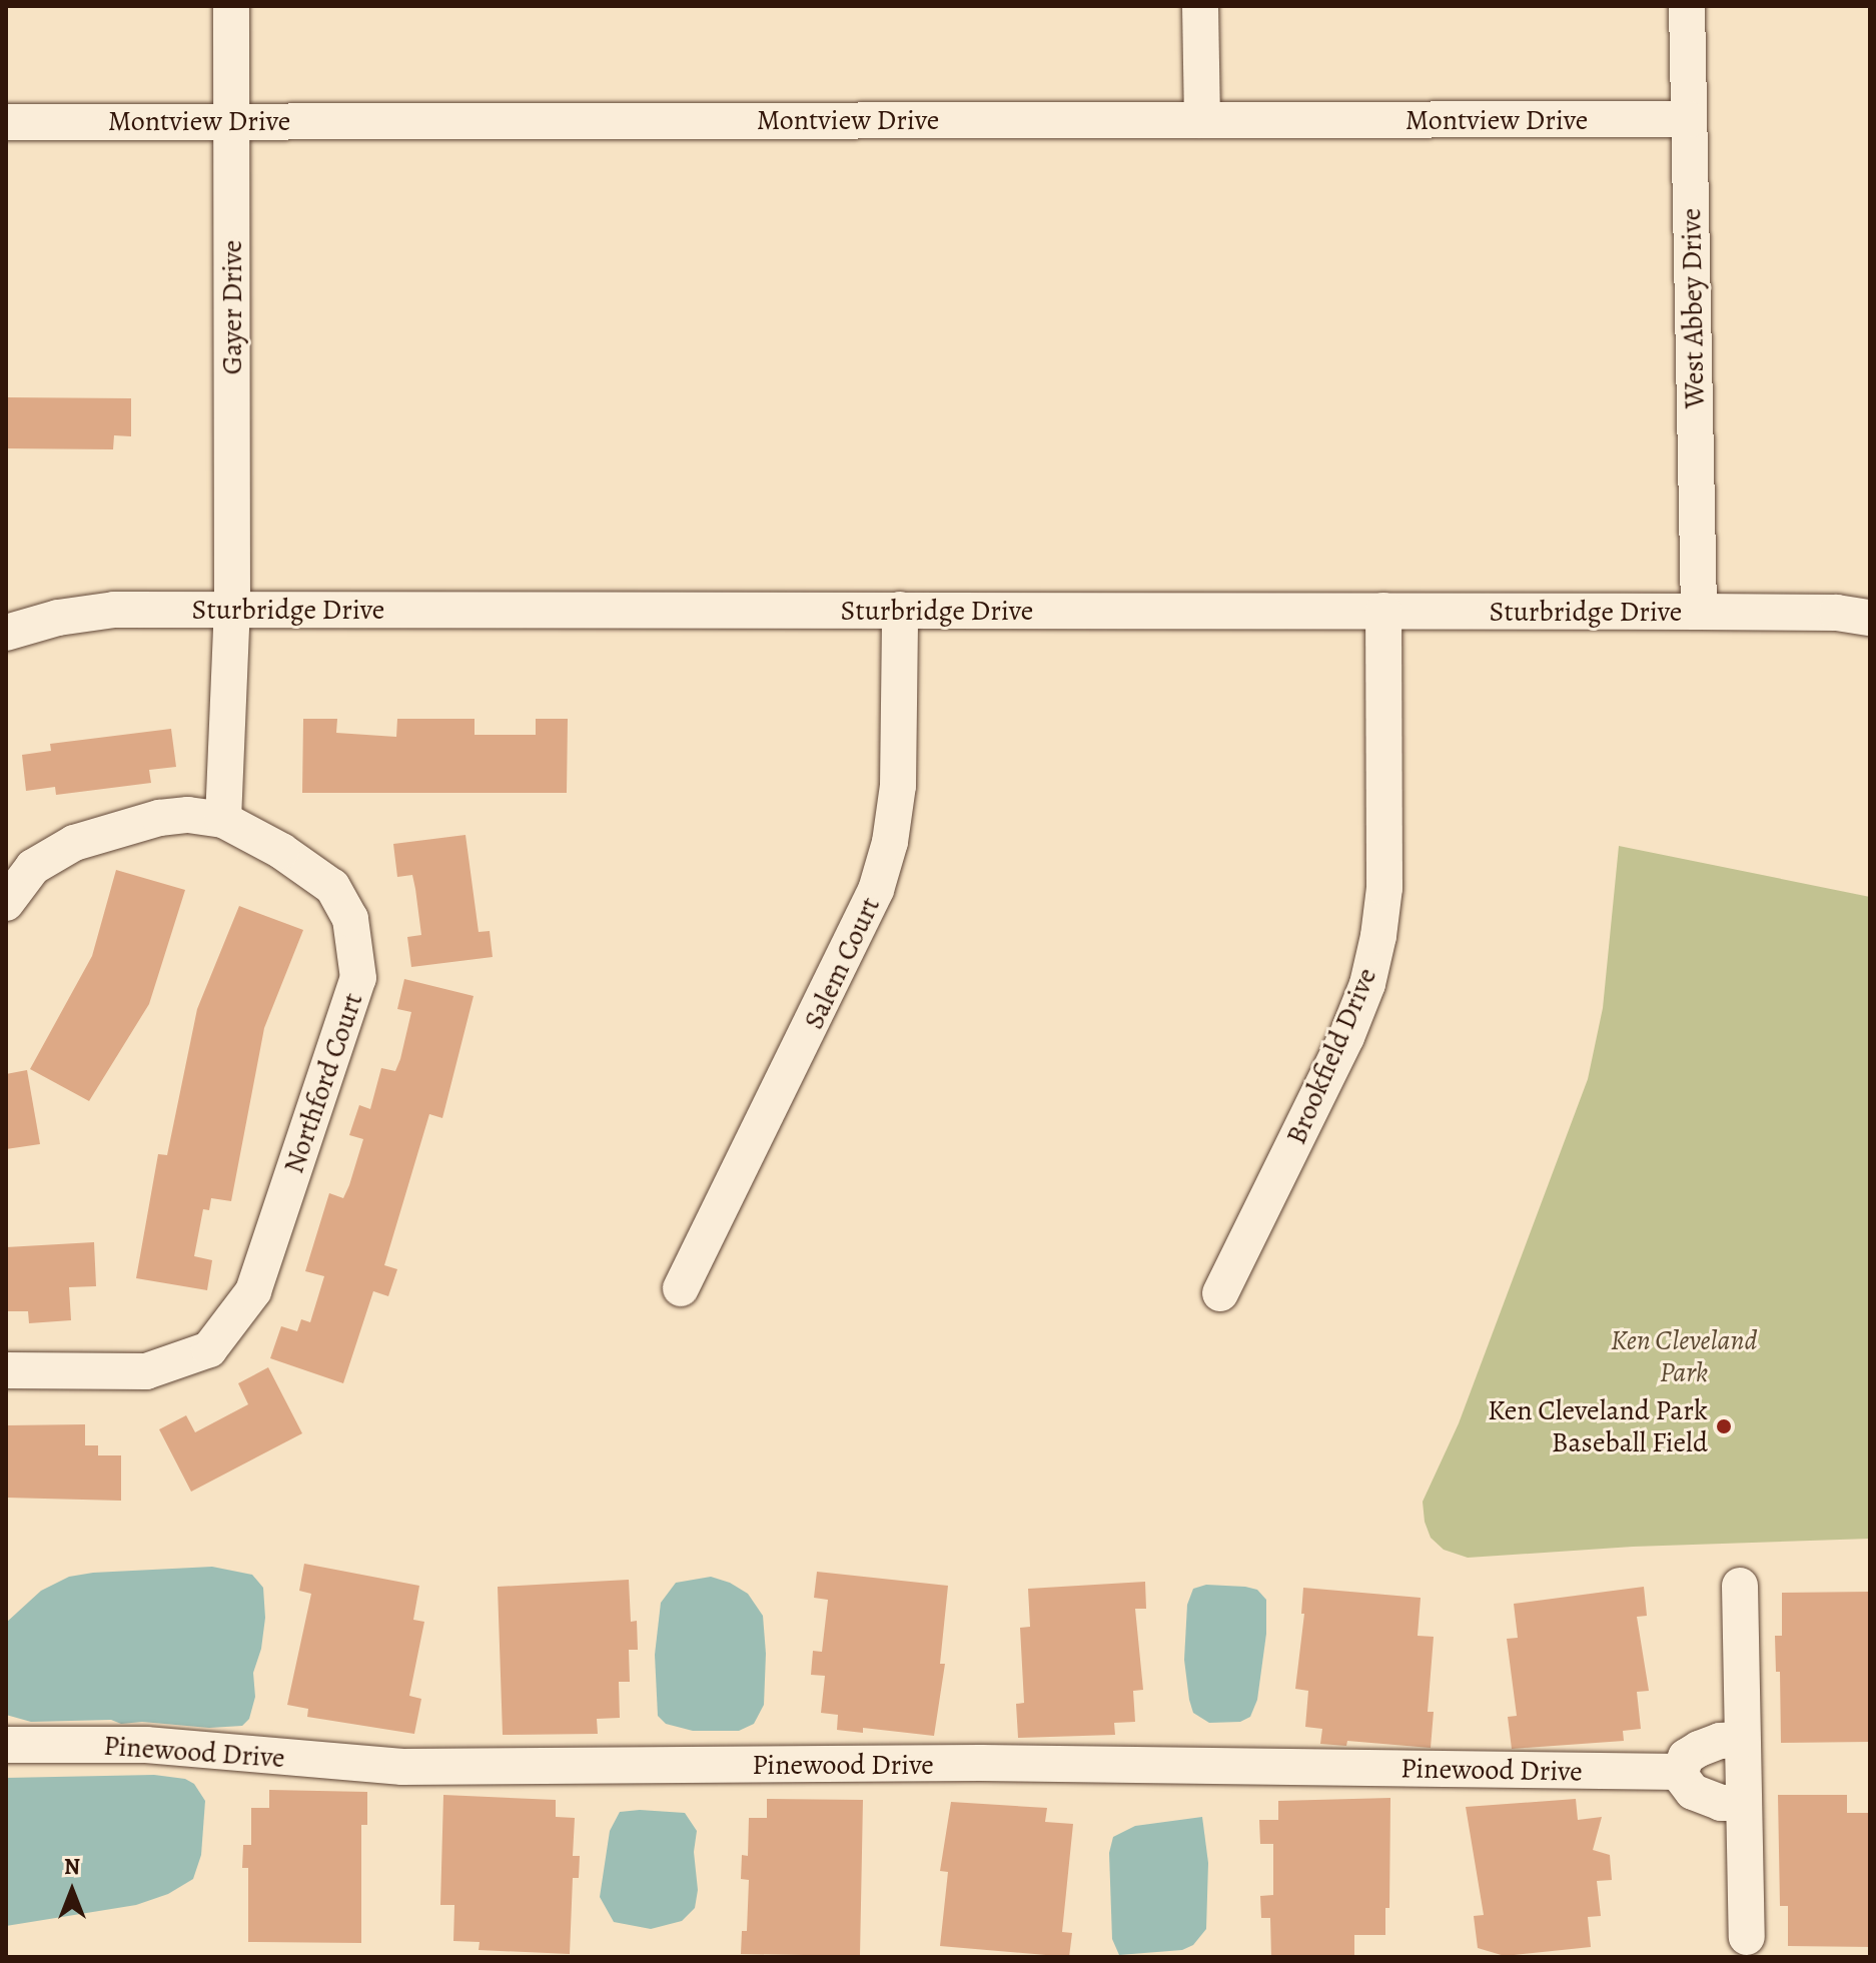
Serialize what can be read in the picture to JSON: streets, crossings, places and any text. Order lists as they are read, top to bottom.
{
  "streets": {
    "street": [
      "Montview Drive",
      "Gayer Drive",
      "West Abbey Drive",
      "Sturbridge Drive",
      "Salem Court",
      "Brookfield Drive",
      "Northford Court",
      "Pinewood Drive"
    ]
  },
  "crossings": [
    ["Montview Drive", "Gayer Drive"],
    ["Montview Drive", "West Abbey Drive"],
    ["Gayer Drive", "Sturbridge Drive"],
    ["West Abbey Drive", "Sturbridge Drive"],
    ["Sturbridge Drive", "Salem Court"],
    ["Sturbridge Drive", "Brookfield Drive"]
  ],
  "parks": ["Ken Cleveland Park"],
  "places": ["Ken Cleveland Park Baseball Field"],
  "north": "top"
}
